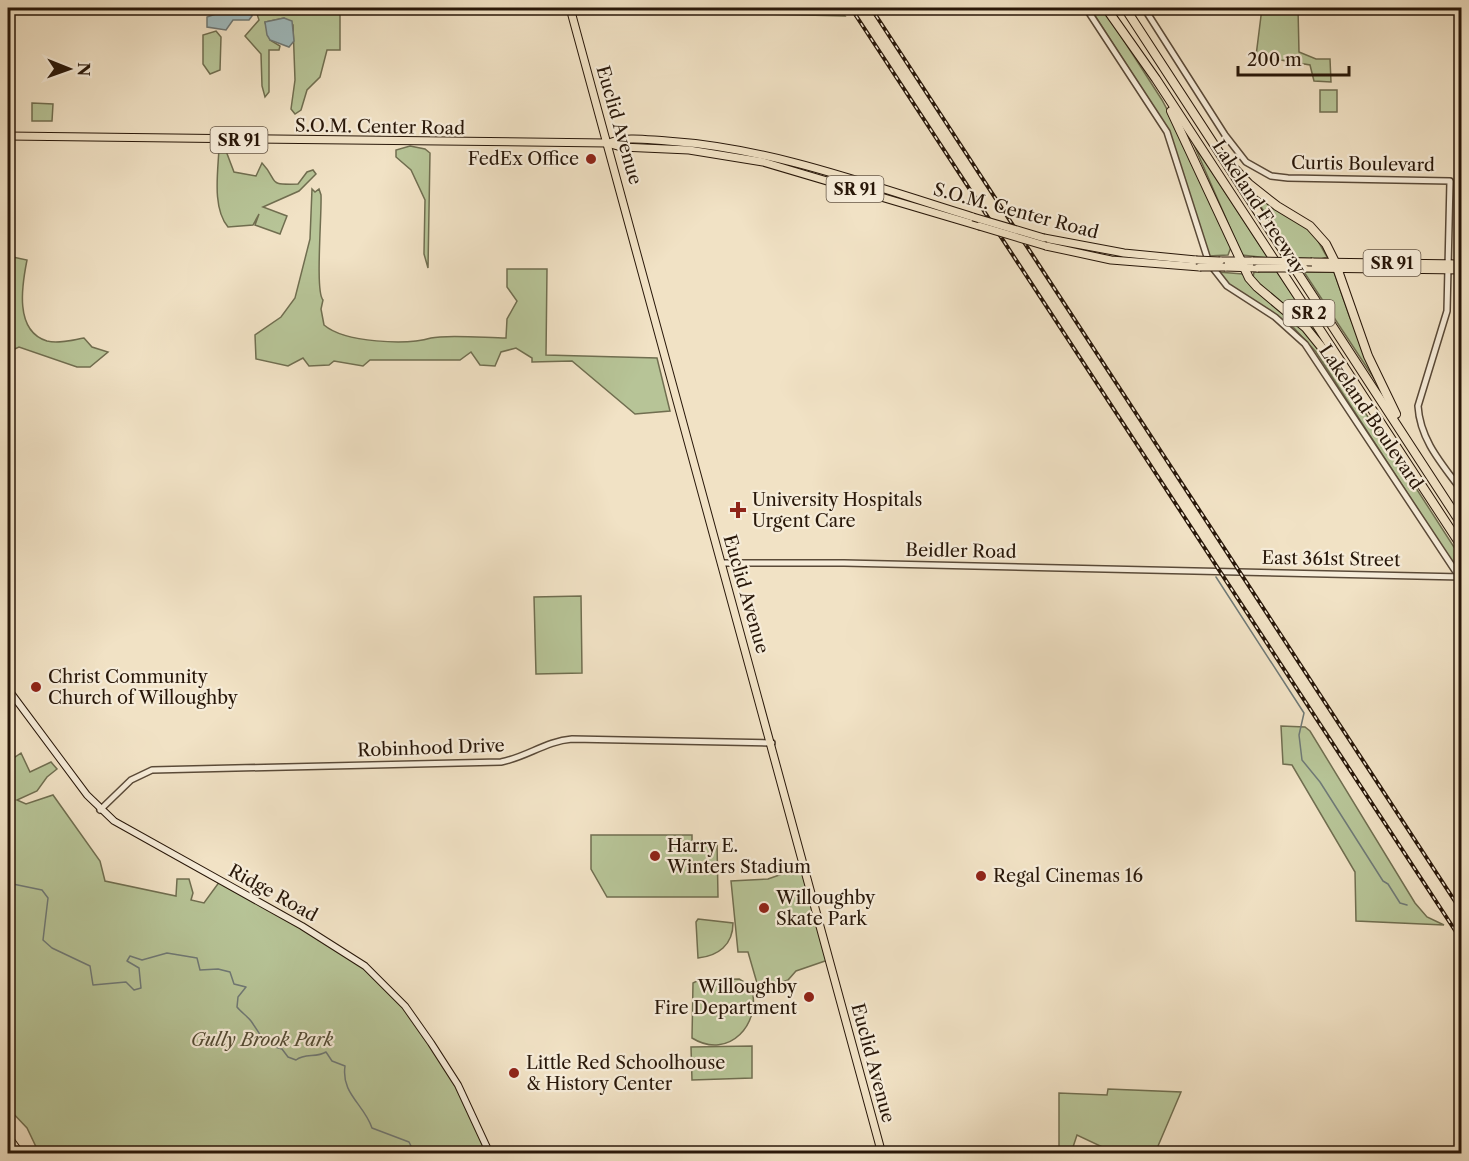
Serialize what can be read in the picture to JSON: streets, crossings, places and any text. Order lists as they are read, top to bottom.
{
  "streets": {
    "highway": ["Lakeland Freeway", "SR 2"],
    "main road": [
      "Euclid Avenue",
      "S.O.M. Center Road",
      "SR 91",
      "Ridge Road"
    ],
    "street": [
      "Curtis Boulevard",
      "Lakeland Boulevard",
      "Beidler Road",
      "East 361st Street",
      "Robinhood Drive"
    ]
  },
  "crossings": [
    ["Euclid Avenue", "S.O.M. Center Road"],
    ["Euclid Avenue", "Beidler Road"],
    ["Euclid Avenue", "Robinhood Drive"],
    ["S.O.M. Center Road", "Curtis Boulevard"],
    ["Lakeland Boulevard", "East 361st Street"],
    ["Beidler Road", "East 361st Street"],
    ["Robinhood Drive", "Ridge Road"]
  ],
  "parks": ["Gully Brook Park"],
  "places": {
    "other": [
      "FedEx Office",
      "Christ Community Church of Willoughby",
      "Harry E. Winters Stadium",
      "Regal Cinemas 16",
      "Willoughby Skate Park",
      "Willoughby Fire Department",
      "Little Red Schoolhouse & History Center"
    ],
    "health": ["University Hospitals Urgent Care"]
  },
  "scale_bar": "200 m",
  "north": "right"
}
